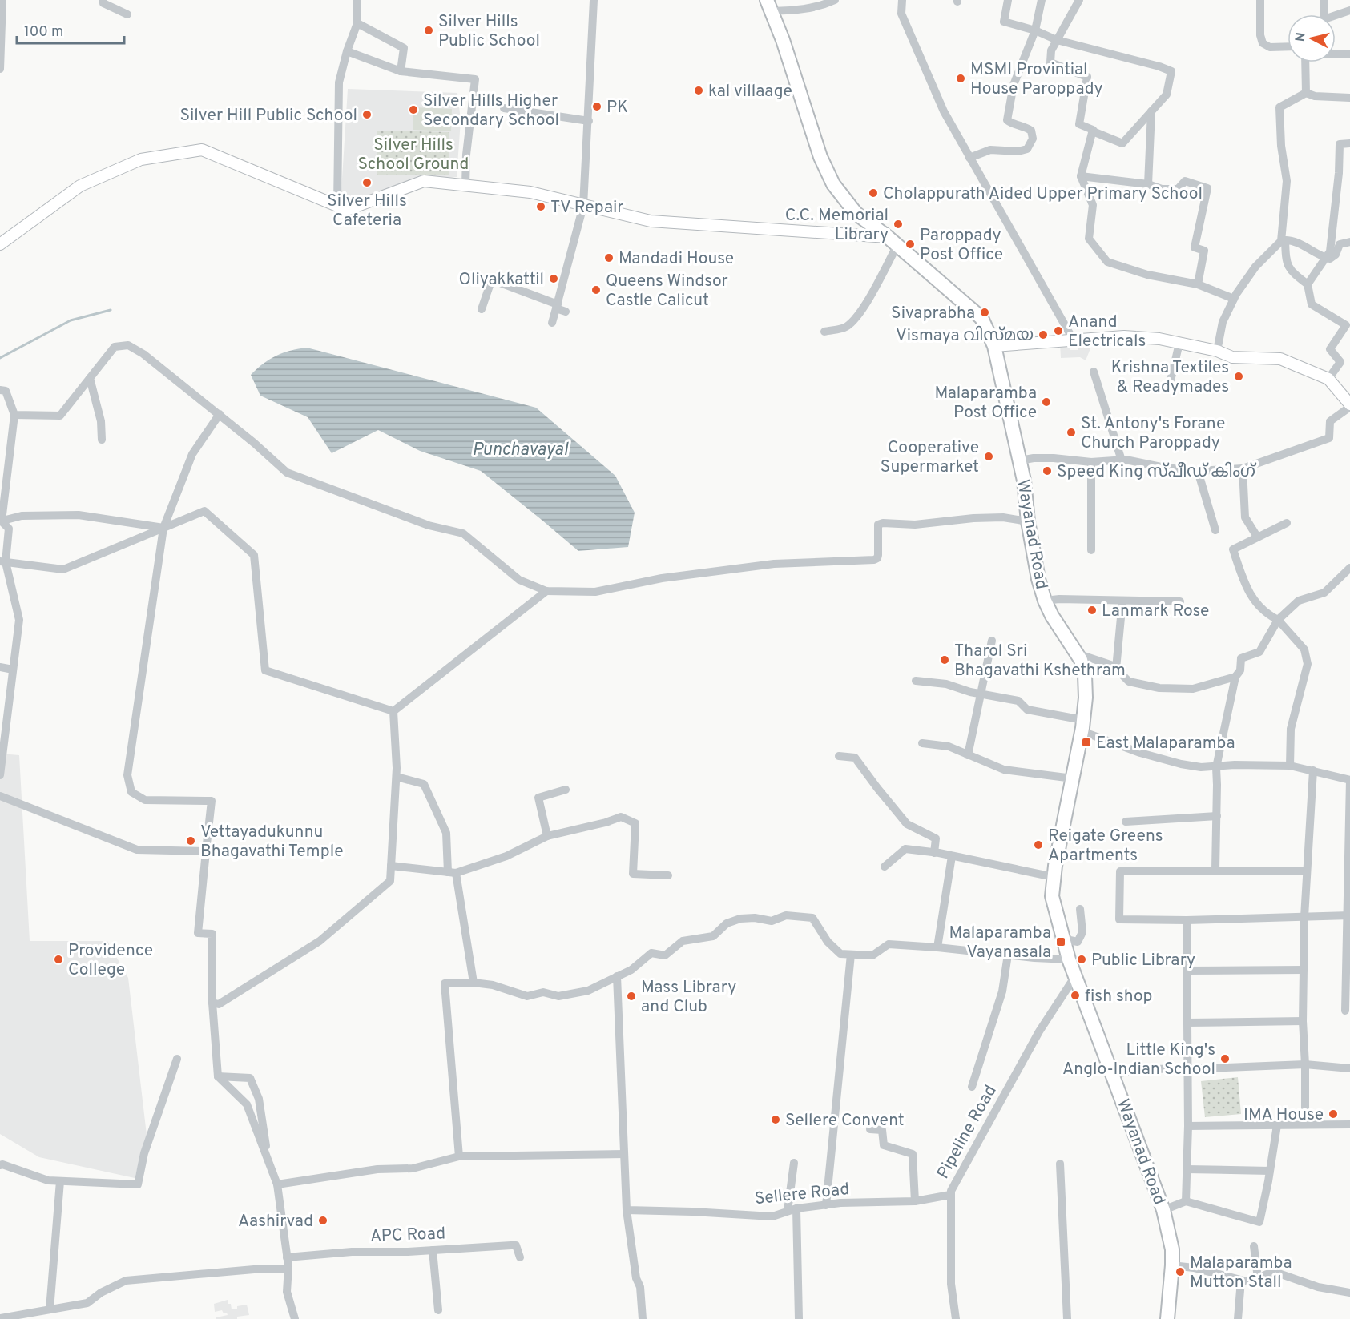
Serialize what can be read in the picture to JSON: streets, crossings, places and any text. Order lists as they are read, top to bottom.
{
  "streets": {
    "highway": ["Wayanad Road"],
    "street": ["Pipeline Road", "Sellere Road", "APC Road"]
  },
  "crossings": [
    ["Wayanad Road", "Pipeline Road"],
    ["Pipeline Road", "Sellere Road"]
  ],
  "water": ["Punchavayal"],
  "parks": ["Silver Hills School Ground"],
  "places": {
    "other": [
      "Silver Hills Public School",
      "MSMI Provintial House Paroppady",
      "kal villaage",
      "PK",
      "Silver Hills Higher Secondary School",
      "Silver Hill Public School",
      "Silver Hills Cafeteria",
      "Cholappurath Aided Upper Primary School",
      "TV Repair",
      "C.C. Memorial Library",
      "Paroppady Post Office",
      "Mandadi House",
      "Oliyakkattil",
      "Queens Windsor Castle Calicut",
      "Sivaprabha",
      "Anand Electricals",
      "Vismaya വിസ്മയ",
      "Krishna Textiles & Readymades",
      "Malaparamba Post Office",
      "St. Antony's Forane Church Paroppady",
      "Cooperative Supermarket",
      "Speed King സ്പീഡ് കിംഗ്",
      "Lanmark Rose",
      "Tharol Sri Bhagavathi Kshethram",
      "Vettayadukunnu Bhagavathi Temple",
      "Reigate Greens Apartments",
      "Providence College",
      "Public Library",
      "fish shop",
      "Mass Library and Club",
      "Little King's Anglo-Indian School",
      "IMA House",
      "Sellere Convent",
      "Aashirvad",
      "Malaparamba Mutton Stall"
    ],
    "transit": ["East Malaparamba", "Malaparamba Vayanasala"]
  },
  "scale_bar": "100 m",
  "north": "left"
}
